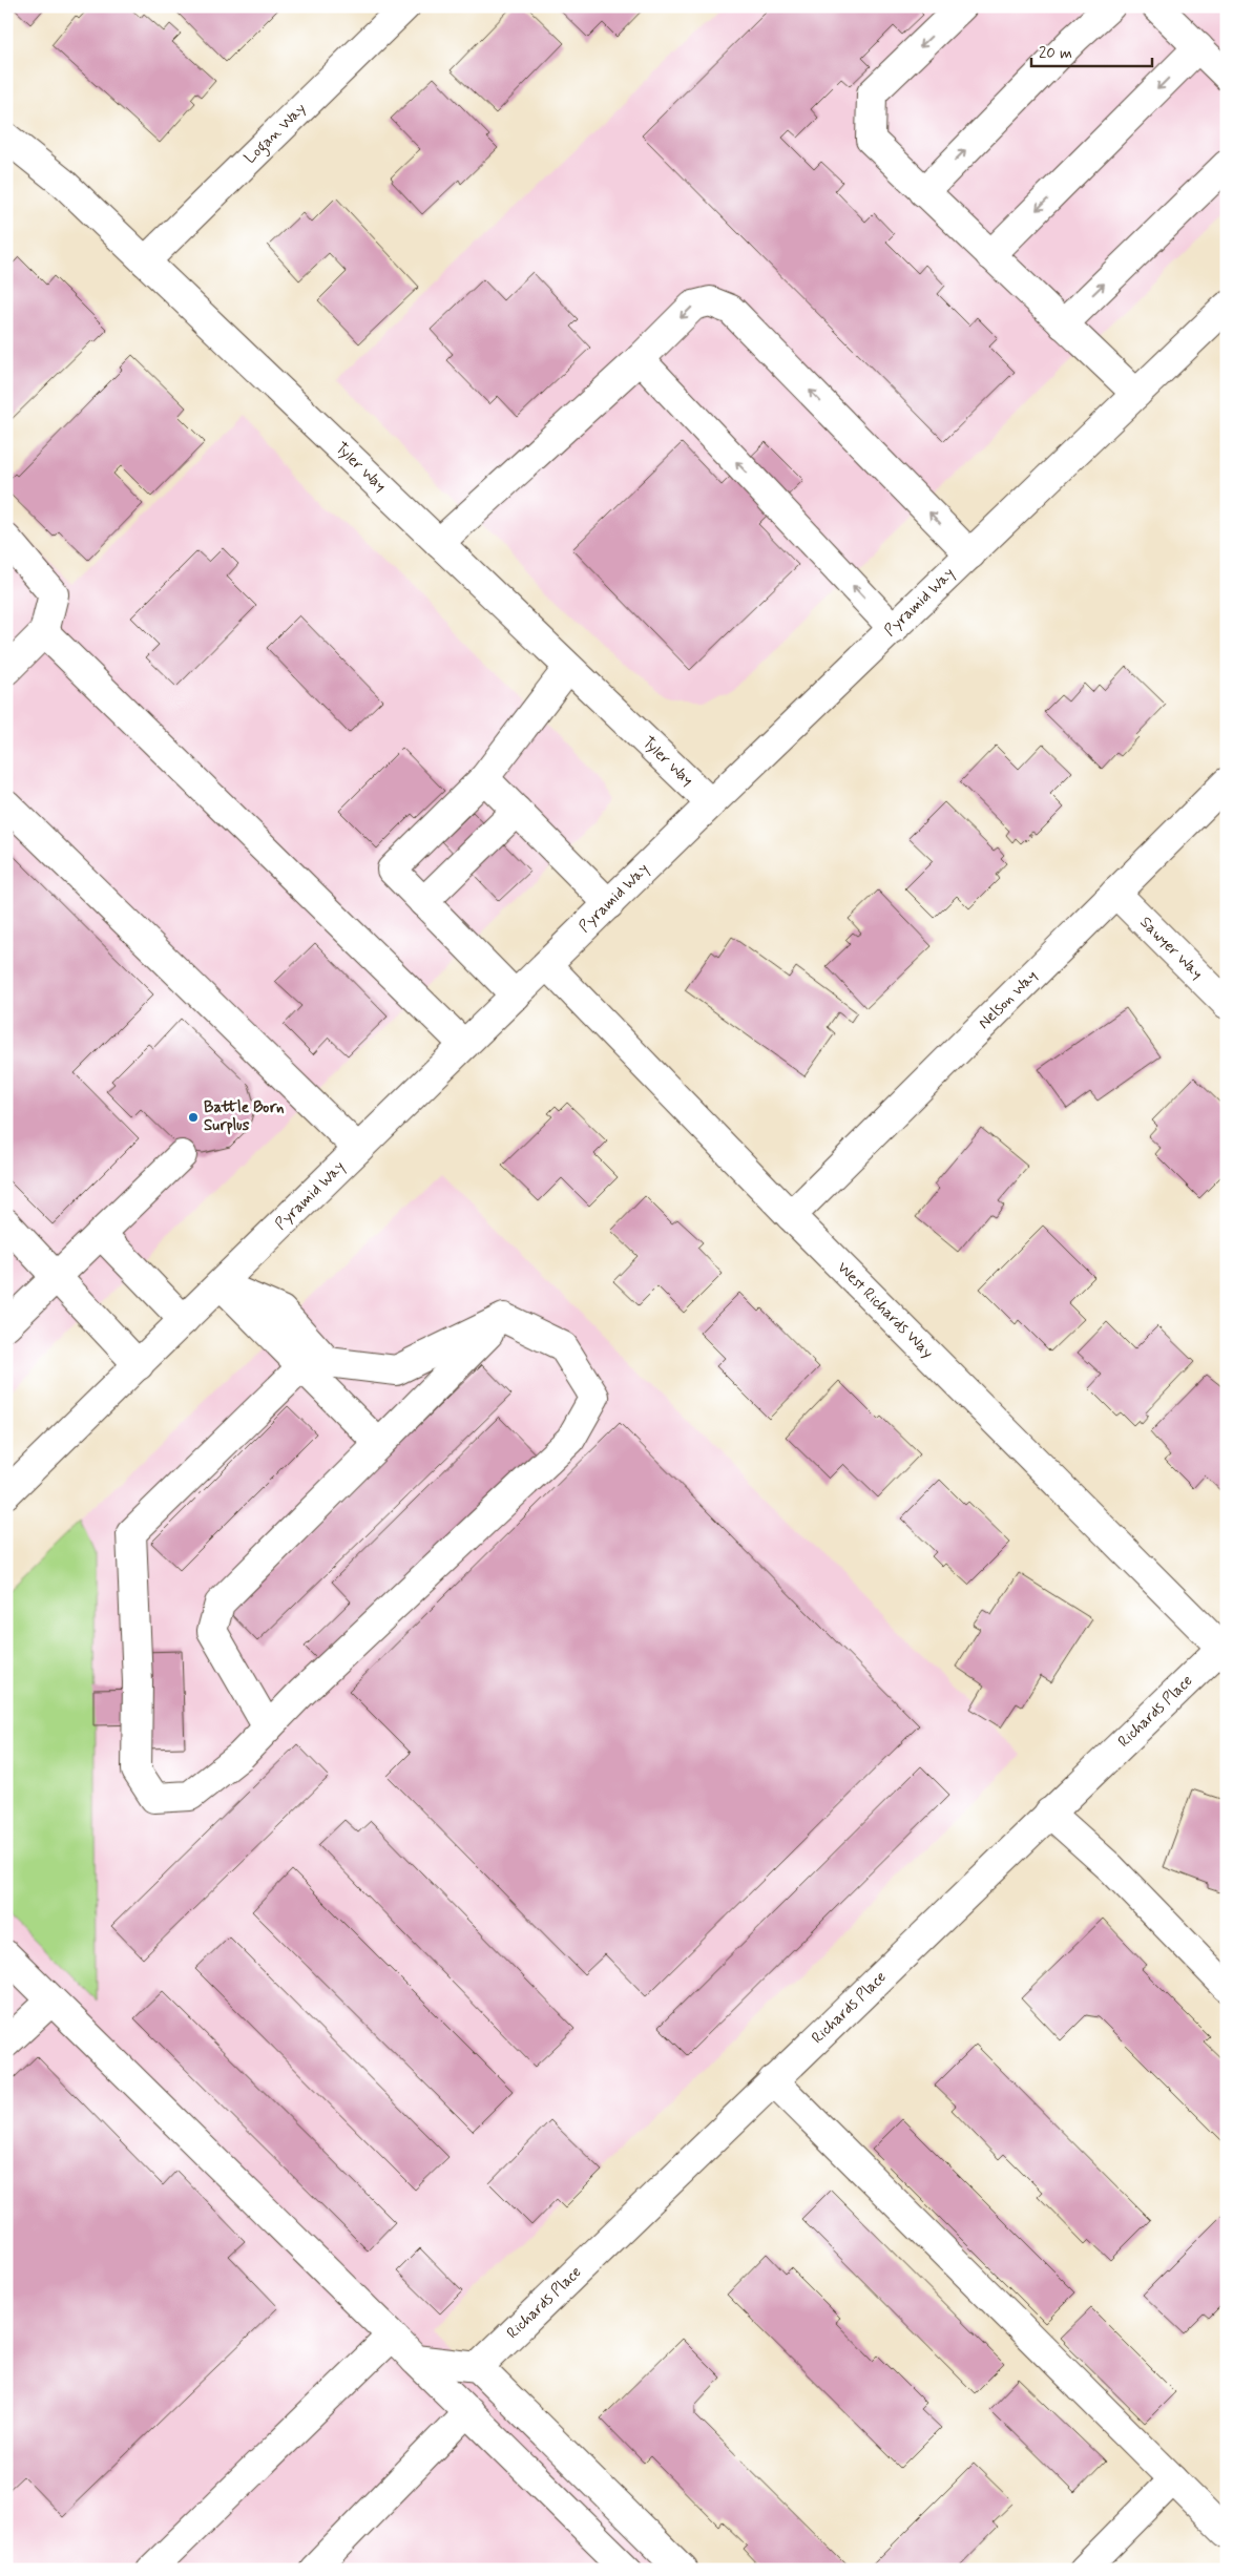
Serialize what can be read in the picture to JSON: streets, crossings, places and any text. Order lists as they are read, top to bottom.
{
  "streets": {
    "street": [
      "Logan Way",
      "Tyler Way",
      "Pyramid Way",
      "Sawyer Way",
      "Nelson Way",
      "West Richards Way",
      "Richards Place"
    ]
  },
  "crossings": [
    ["Logan Way", "Tyler Way"],
    ["Tyler Way", "Pyramid Way"],
    ["Pyramid Way", "West Richards Way"],
    ["Sawyer Way", "Nelson Way"],
    ["Nelson Way", "West Richards Way"],
    ["West Richards Way", "Richards Place"]
  ],
  "places": ["Battle Born Surplus"],
  "scale_bar": "20 m"
}
